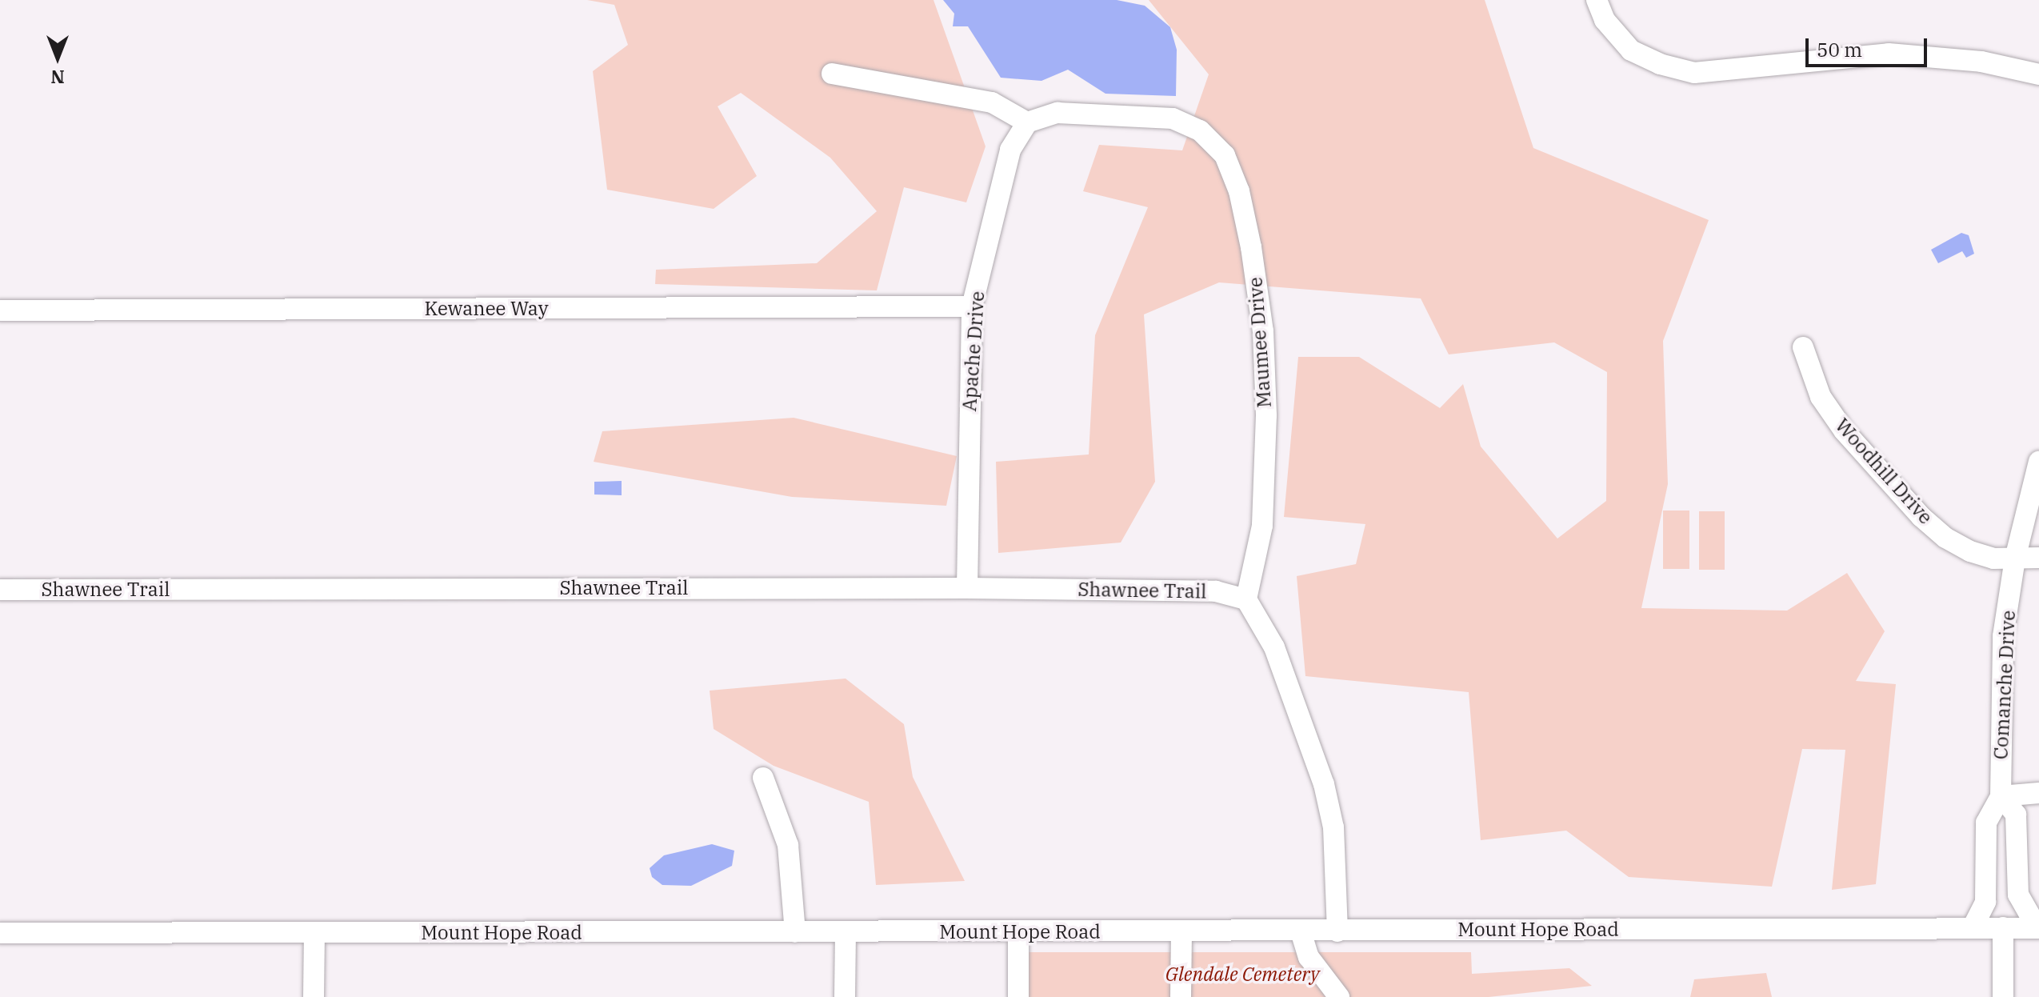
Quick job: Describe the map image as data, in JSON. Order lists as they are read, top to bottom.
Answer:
{
  "streets": {
    "street": [
      "Kewanee Way",
      "Maumee Drive",
      "Apache Drive",
      "Woodhill Drive",
      "Shawnee Trail",
      "Comanche Drive",
      "Mount Hope Road"
    ]
  },
  "crossings": [
    ["Kewanee Way", "Apache Drive"],
    ["Maumee Drive", "Apache Drive"],
    ["Maumee Drive", "Shawnee Trail"],
    ["Apache Drive", "Shawnee Trail"],
    ["Woodhill Drive", "Comanche Drive"],
    ["Comanche Drive", "Mount Hope Road"]
  ],
  "parks": ["Glendale Cemetery"],
  "scale_bar": "50 m",
  "north": "bottom"
}
